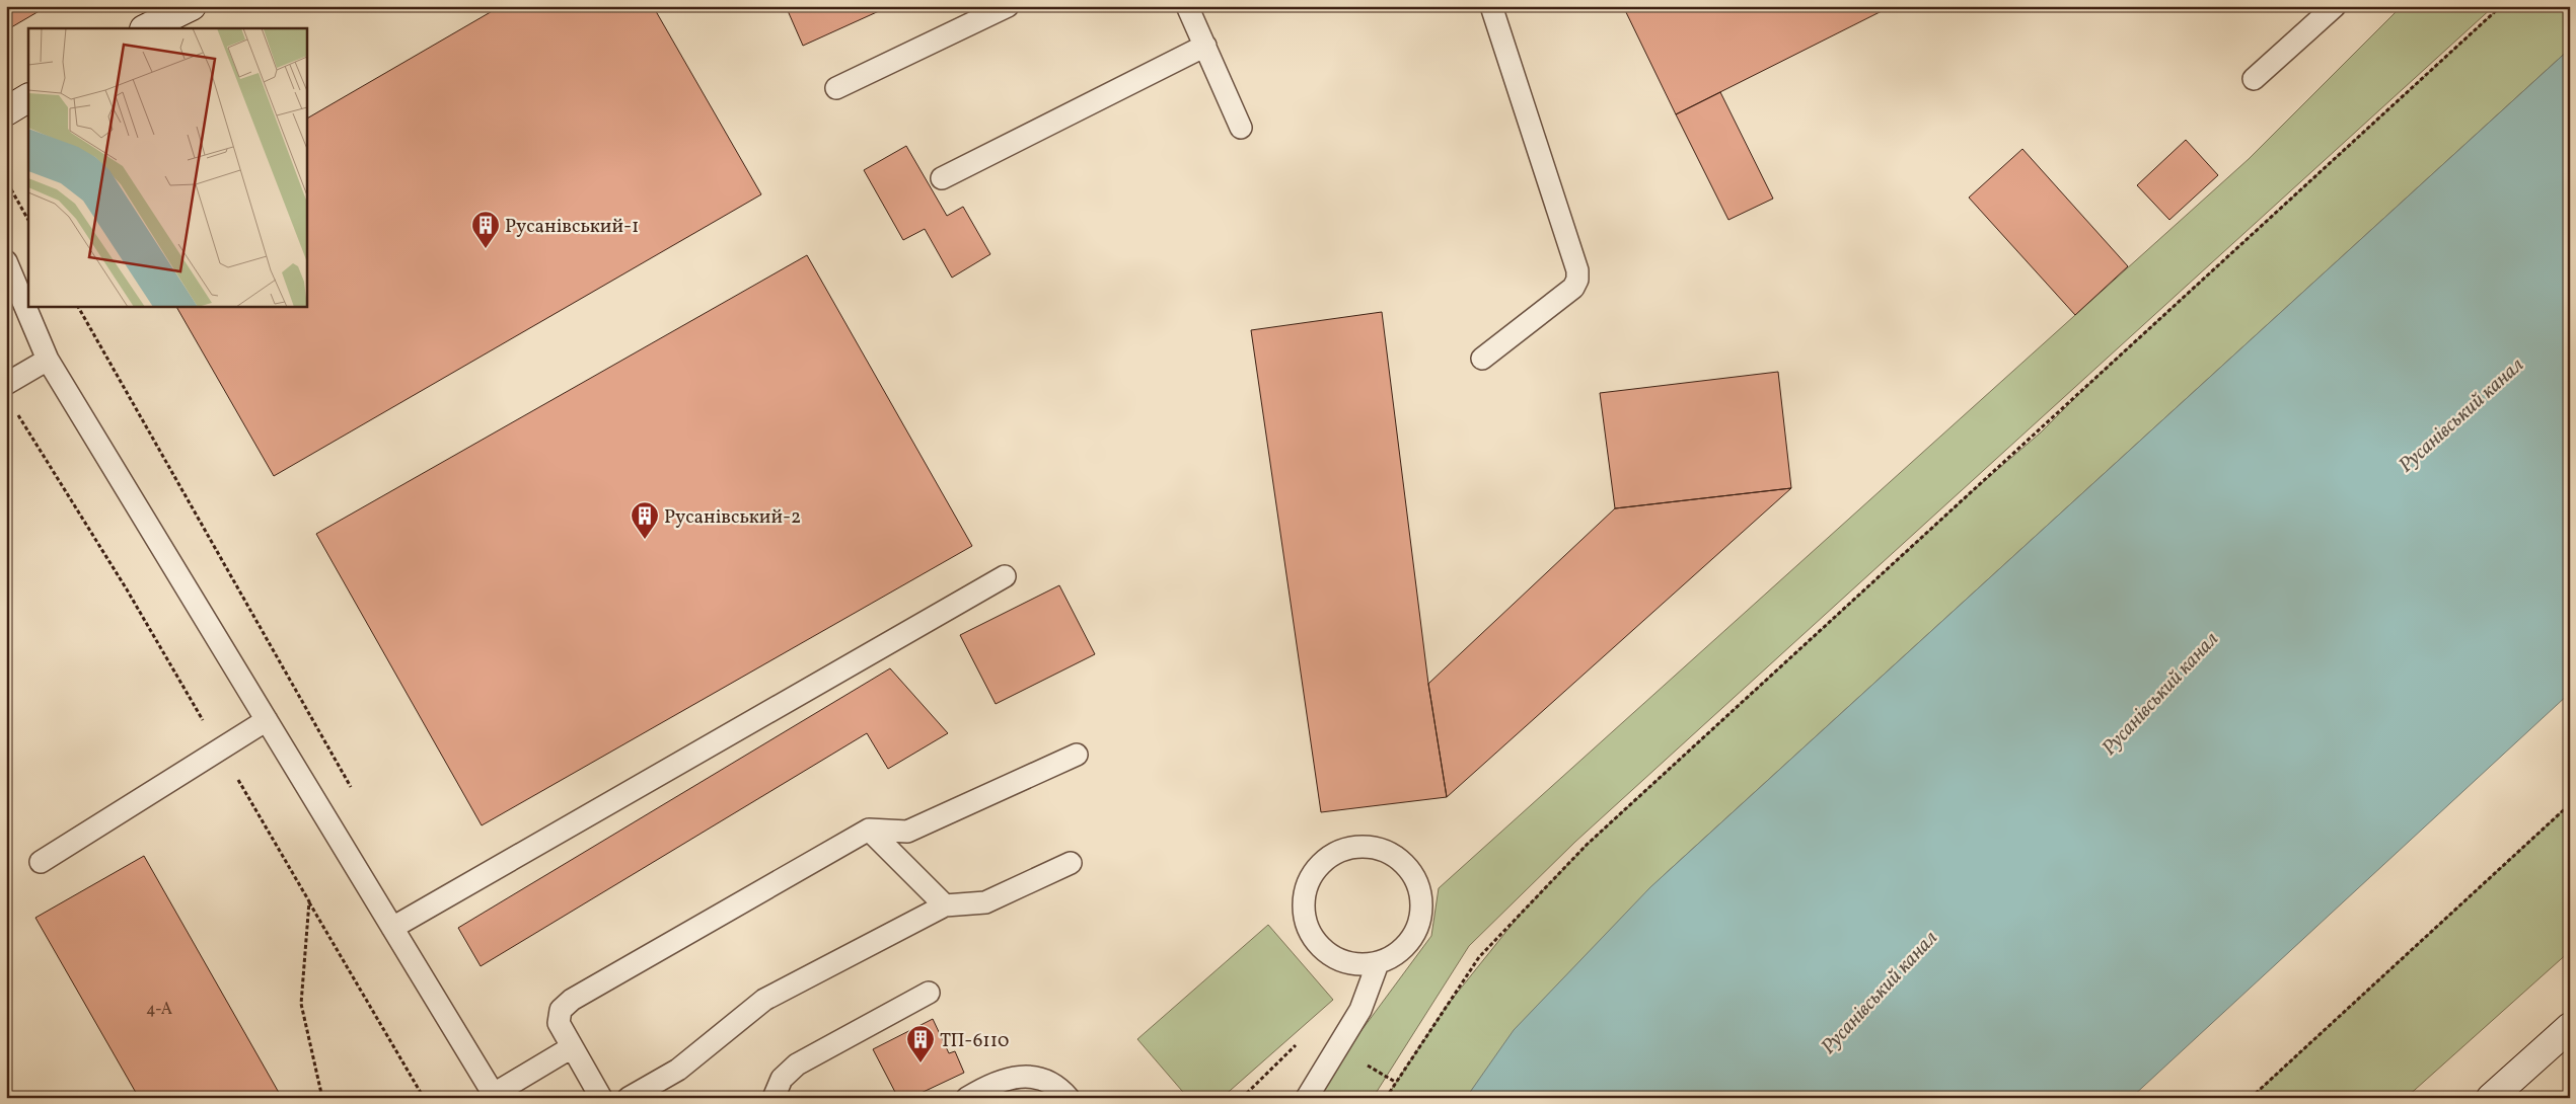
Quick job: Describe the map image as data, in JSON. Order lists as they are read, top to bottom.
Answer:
{
  "water": ["Русанівський канал"],
  "places": {
    "building": ["Русанівський-1", "Русанівський-2", "ТП-6110"]
  },
  "house_numbers": ["4-А"]
}
